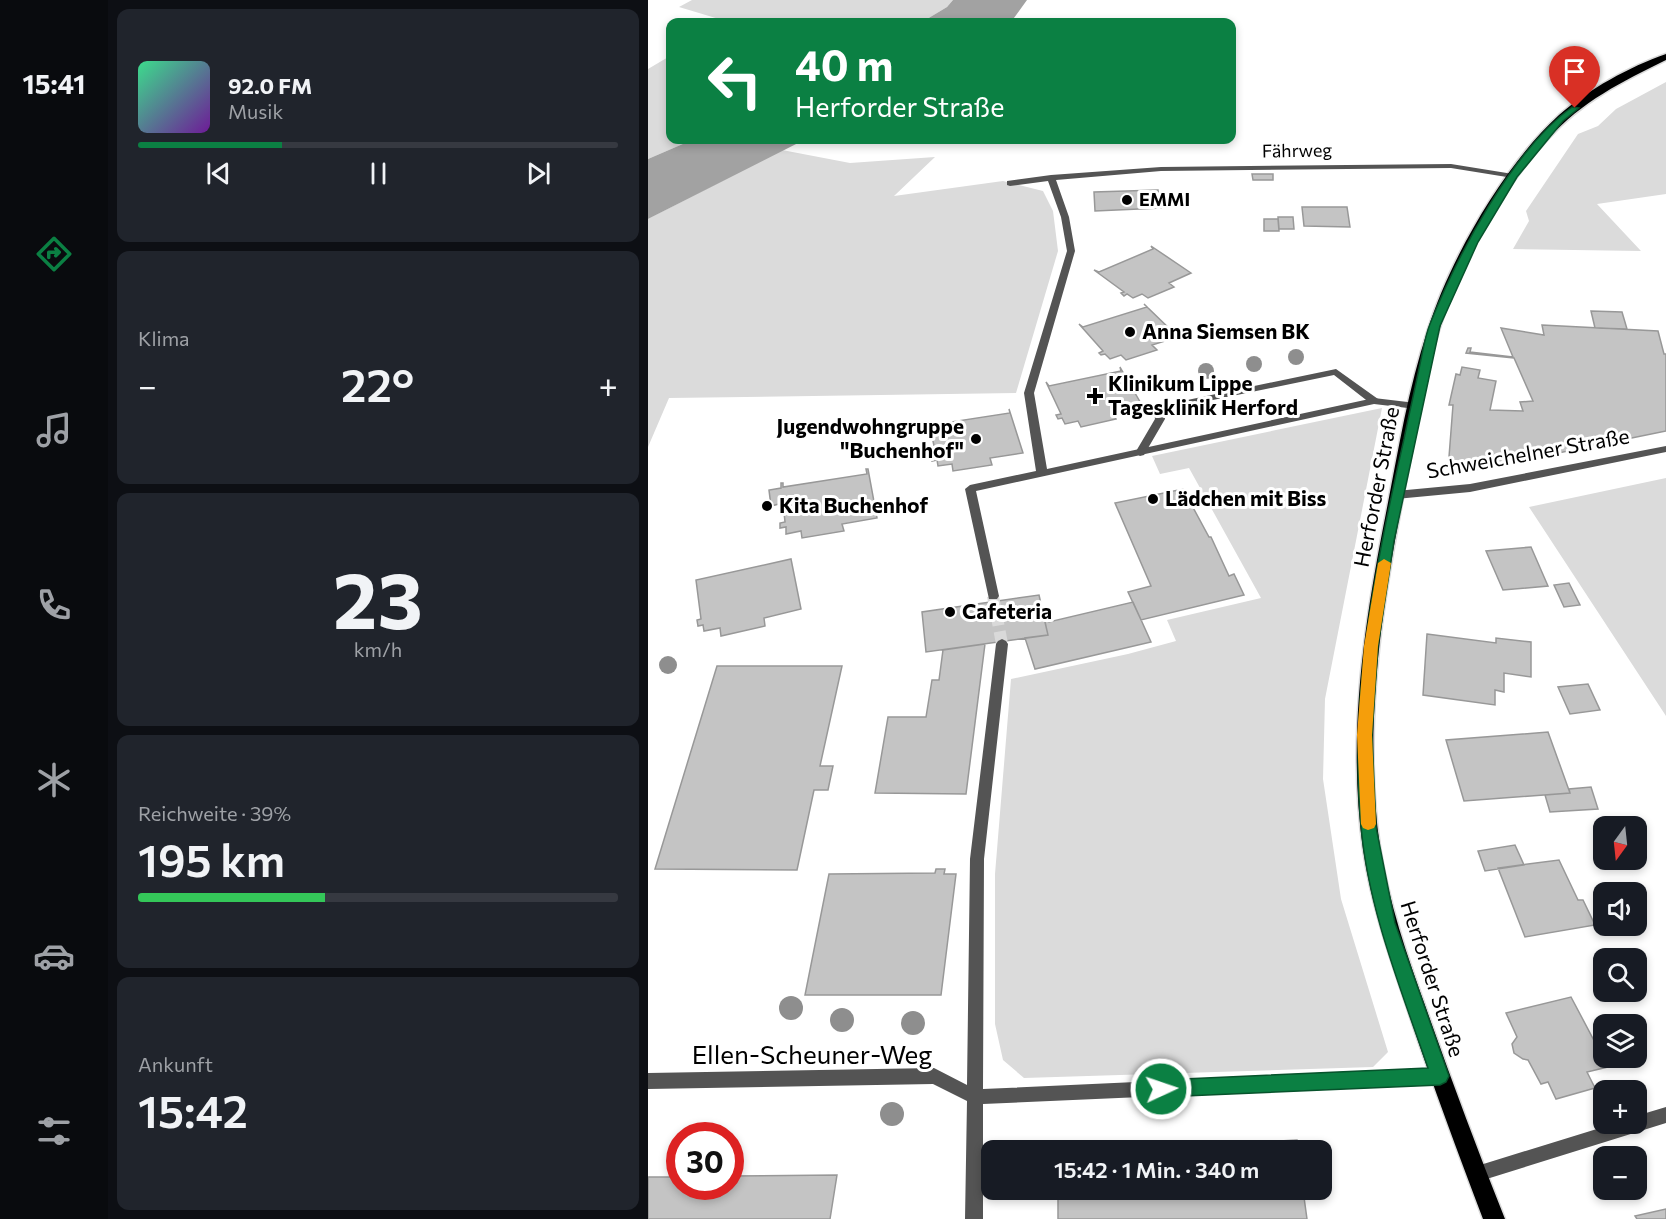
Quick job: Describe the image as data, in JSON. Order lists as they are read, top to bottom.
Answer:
{
  "streets": {
    "main road": ["Herforder Straße"],
    "street": ["Fährweg", "Schweichelner Straße", "Ellen-Scheuner-Weg"]
  },
  "crossings": [
    ["Fährweg", "Herforder Straße"],
    ["Schweichelner Straße", "Herforder Straße"],
    ["Herforder Straße", "Ellen-Scheuner-Weg"]
  ],
  "places": {
    "other": [
      "EMMI",
      "Anna Siemsen BK",
      "Jugendwohngruppe \"Buchenhof\"",
      "Lädchen mit Biss",
      "Kita Buchenhof",
      "Cafeteria"
    ],
    "health": ["Klinikum Lippe Tagesklinik Herford"]
  },
  "north": "bottom",
  "page": {
    "tabs": "15:41",
    "turn": ["40 m", "Herforder Straße"],
    "song": ["92.0 FM", "Musik"],
    "tile": [
      "Klima",
      ["23", "km/h"],
      ["Reichweite · 39%", "195 km"],
      ["Ankunft", "15:42"]
    ],
    "heat": ["−", "22°", "+"],
    "map_buttons": ["+", "−"],
    "limit": "30",
    "trip": "15:42 · 1 Min. · 340 m"
  }
}
